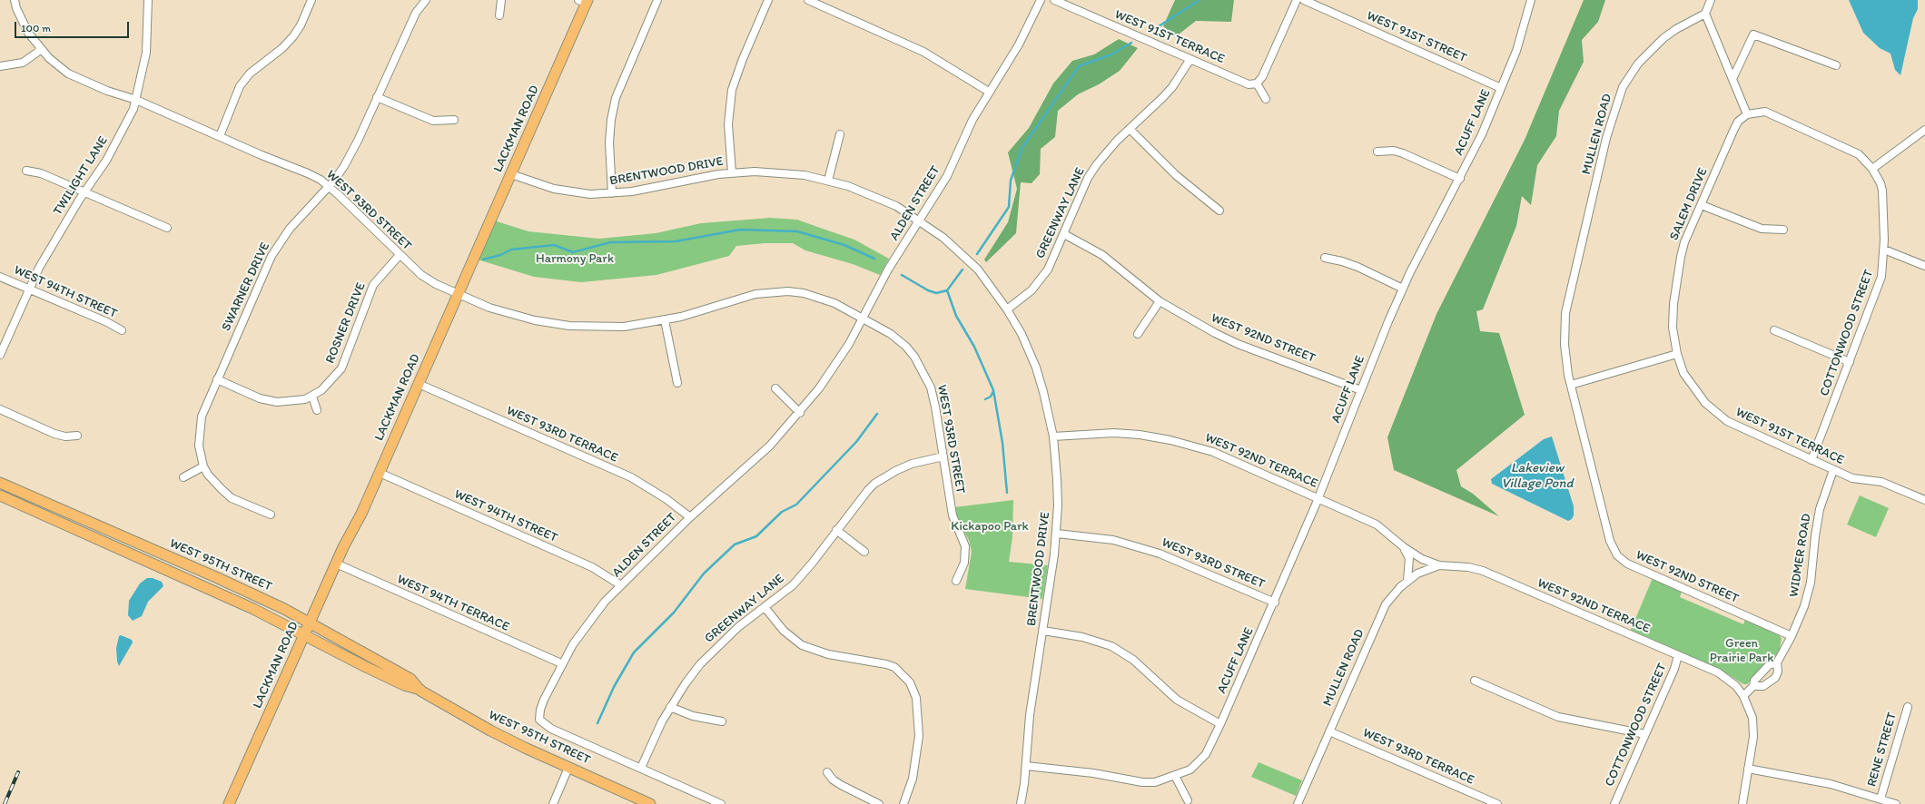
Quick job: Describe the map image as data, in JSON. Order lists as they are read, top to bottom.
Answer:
{
  "streets": {
    "main road": ["LACKMAN ROAD", "WEST 95TH STREET"],
    "street": [
      "WEST 91ST TERRACE",
      "WEST 91ST STREET",
      "ACUFF LANE",
      "MULLEN ROAD",
      "BRENTWOOD DRIVE",
      "TWILIGHT LANE",
      "ALDEN STREET",
      "SALEM DRIVE",
      "WEST 93RD STREET",
      "GREENWAY LANE",
      "SWARNER DRIVE",
      "WEST 94TH STREET",
      "ROSNER DRIVE",
      "COTTONWOOD STREET",
      "WEST 92ND STREET",
      "WEST 93RD TERRACE",
      "WEST 92ND TERRACE",
      "WIDMER ROAD",
      "WEST 94TH TERRACE",
      "RENE STREET"
    ]
  },
  "crossings": [
    ["WEST 91ST TERRACE", "SALEM DRIVE"],
    ["WEST 91ST TERRACE", "GREENWAY LANE"],
    ["WEST 91ST TERRACE", "COTTONWOOD STREET"],
    ["WEST 91ST TERRACE", "WIDMER ROAD"],
    ["WEST 91ST STREET", "ACUFF LANE"],
    ["ACUFF LANE", "BRENTWOOD DRIVE"],
    ["ACUFF LANE", "WEST 93RD STREET"],
    ["ACUFF LANE", "WEST 92ND STREET"],
    ["ACUFF LANE", "WEST 92ND TERRACE"],
    ["LACKMAN ROAD", "BRENTWOOD DRIVE"],
    ["LACKMAN ROAD", "WEST 93RD STREET"],
    ["LACKMAN ROAD", "WEST 94TH STREET"],
    ["LACKMAN ROAD", "WEST 93RD TERRACE"],
    ["LACKMAN ROAD", "WEST 95TH STREET"],
    ["LACKMAN ROAD", "WEST 94TH TERRACE"],
    ["MULLEN ROAD", "WEST 92ND STREET"],
    ["MULLEN ROAD", "WEST 93RD TERRACE"],
    ["MULLEN ROAD", "WEST 92ND TERRACE"],
    ["BRENTWOOD DRIVE", "ALDEN STREET"],
    ["BRENTWOOD DRIVE", "WEST 93RD STREET"],
    ["BRENTWOOD DRIVE", "GREENWAY LANE"],
    ["BRENTWOOD DRIVE", "WEST 92ND TERRACE"],
    ["TWILIGHT LANE", "WEST 93RD STREET"],
    ["TWILIGHT LANE", "WEST 94TH STREET"],
    ["ALDEN STREET", "WEST 93RD STREET"],
    ["ALDEN STREET", "WEST 94TH STREET"],
    ["ALDEN STREET", "WEST 93RD TERRACE"],
    ["ALDEN STREET", "WEST 95TH STREET"],
    ["ALDEN STREET", "WEST 94TH TERRACE"],
    ["SALEM DRIVE", "COTTONWOOD STREET"],
    ["WEST 93RD STREET", "GREENWAY LANE"],
    ["WEST 93RD STREET", "SWARNER DRIVE"],
    ["WEST 93RD STREET", "ROSNER DRIVE"],
    ["GREENWAY LANE", "WEST 92ND STREET"],
    ["GREENWAY LANE", "WEST 95TH STREET"],
    ["SWARNER DRIVE", "ROSNER DRIVE"],
    ["COTTONWOOD STREET", "WEST 92ND TERRACE"],
    ["WEST 92ND STREET", "WIDMER ROAD"],
    ["WEST 92ND TERRACE", "WIDMER ROAD"]
  ],
  "water": ["Lakeview Village Pond"],
  "parks": ["Harmony Park", "Kickapoo Park", "Green Prairie Park"],
  "scale_bar": "100 m"
}
